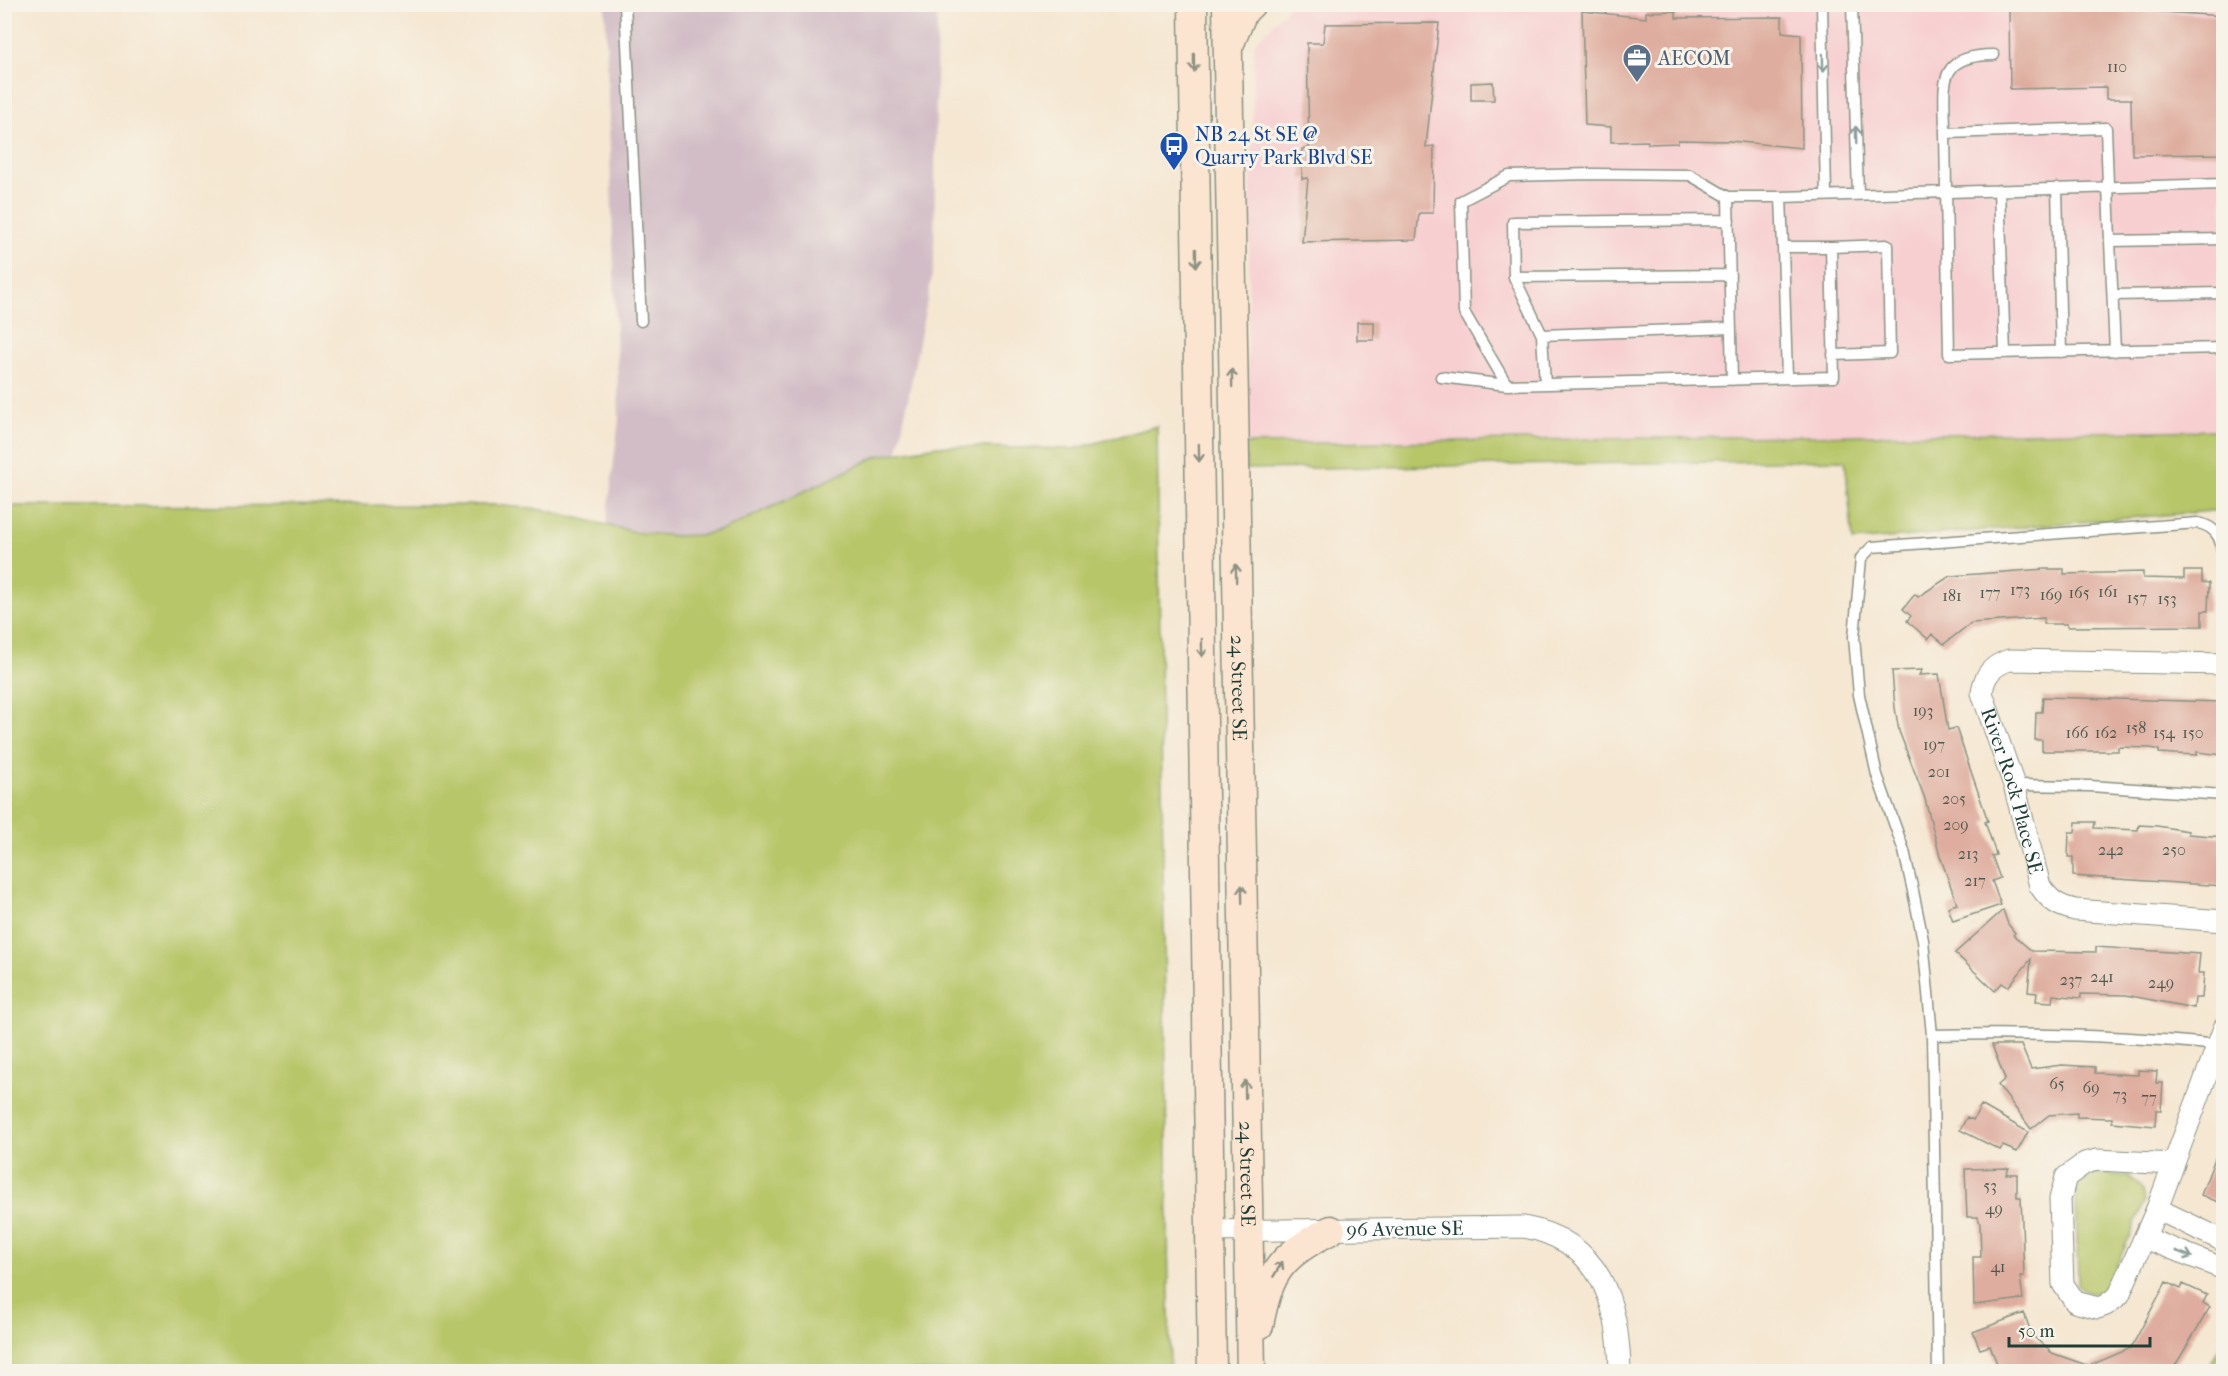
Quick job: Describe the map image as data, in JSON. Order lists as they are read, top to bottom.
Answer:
{
  "streets": {
    "main road": ["24 Street SE"],
    "street": ["River Rock Place SE", "96 Avenue SE"]
  },
  "crossings": [
    ["24 Street SE", "96 Avenue SE"]
  ],
  "places": {
    "office": ["AECOM"],
    "bus stop": ["NB 24 St SE @ Quarry Park Blvd SE"]
  },
  "house_numbers": [
    "110",
    "173",
    "161",
    "177",
    "165",
    "169",
    "181",
    "157",
    "153",
    "193",
    "158",
    "166",
    "162",
    "154",
    "150",
    "197",
    "201",
    "205",
    "209",
    "242",
    "250",
    "213",
    "217",
    "241",
    "237",
    "249",
    "65",
    "69",
    "73",
    "77",
    "53",
    "49",
    "41"
  ],
  "scale_bar": "50 m"
}
